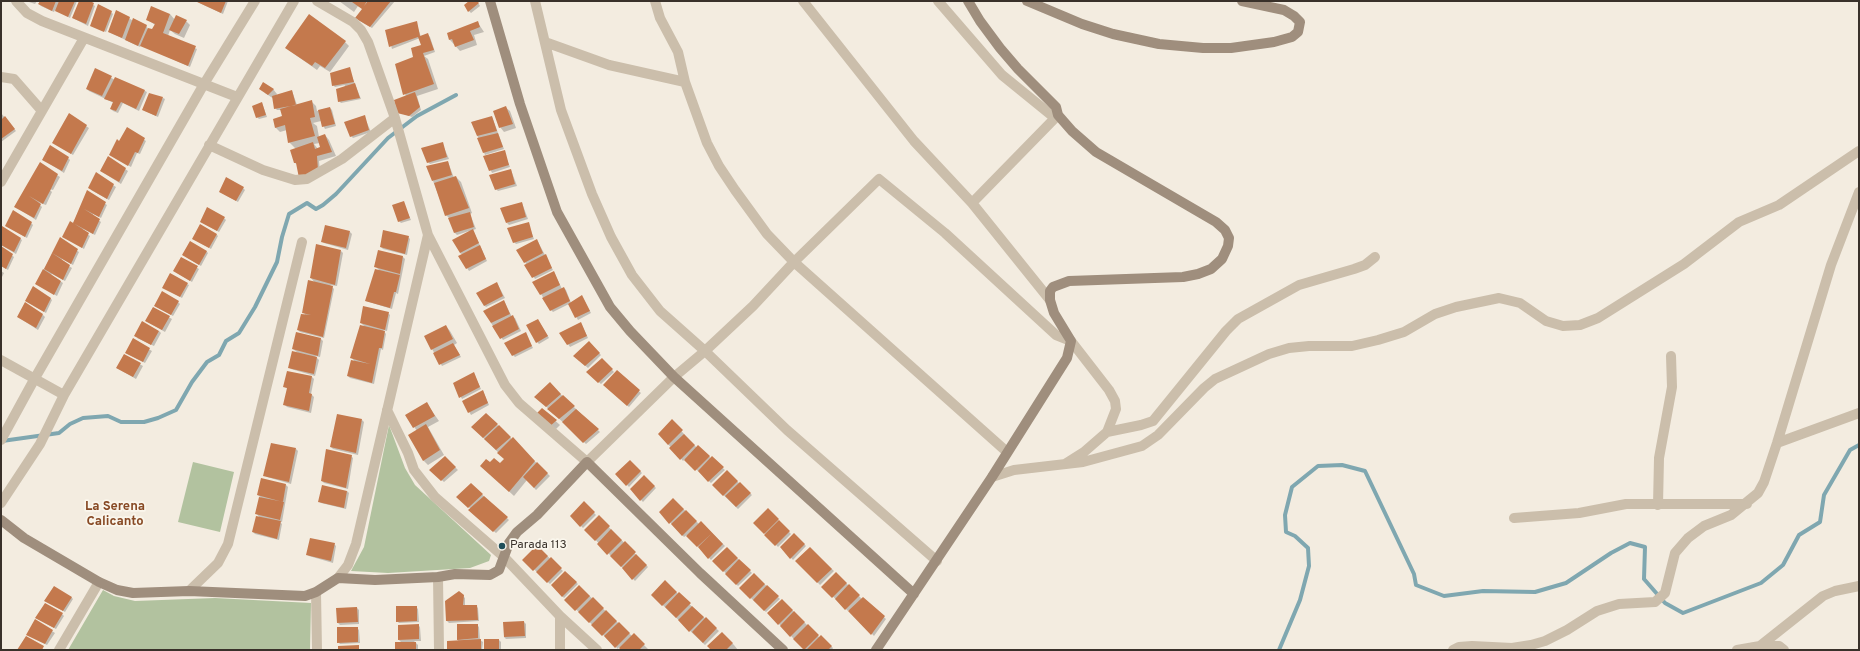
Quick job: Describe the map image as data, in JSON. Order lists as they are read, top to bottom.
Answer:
{
  "districts": ["La Serena Calicanto"],
  "places": ["Parada 113"]
}
